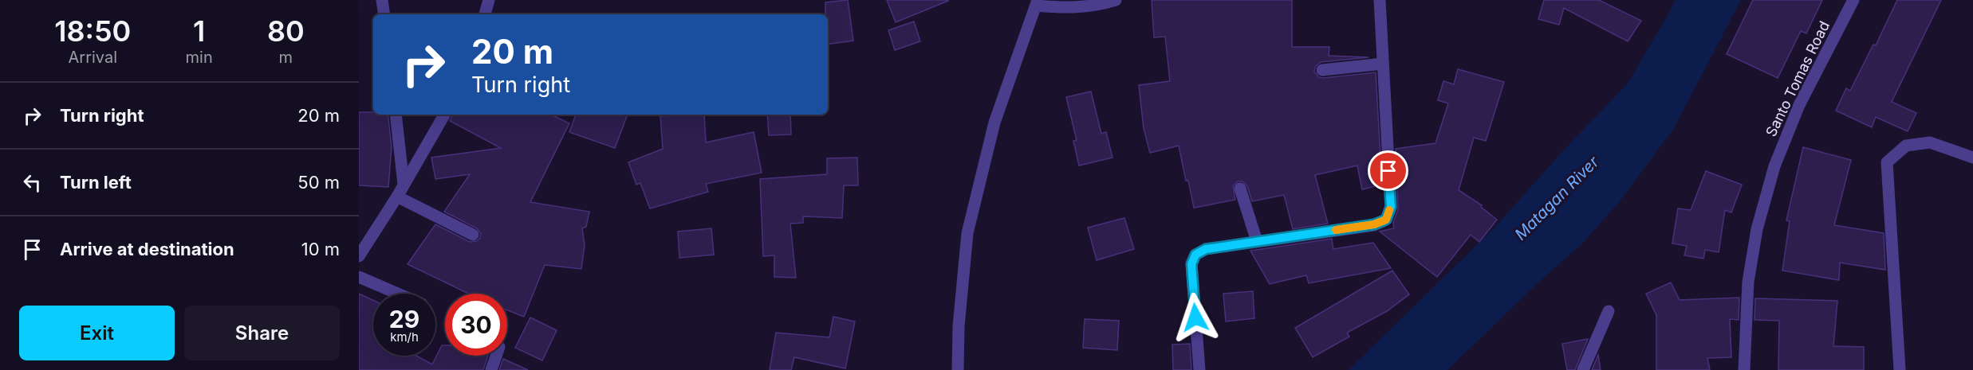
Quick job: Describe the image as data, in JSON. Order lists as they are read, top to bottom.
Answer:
{
  "streets": {
    "street": ["Santo Tomas Road"]
  },
  "water": ["Matagan River"],
  "page": {
    "eta": [
      "18:50",
      "Arrival",
      "1",
      "min",
      "80",
      "m"
    ],
    "turn": ["20 m", "Turn right"],
    "list": [
      {
        "name": "Turn right",
        "value": "20 m"
      },
      {
        "name": "Turn left",
        "value": "50 m"
      },
      {
        "name": "Arrive at destination",
        "value": "10 m"
      }
    ],
    "speed": "29 km/h",
    "limit": "30",
    "buttons": ["Exit", "Share"]
  }
}
